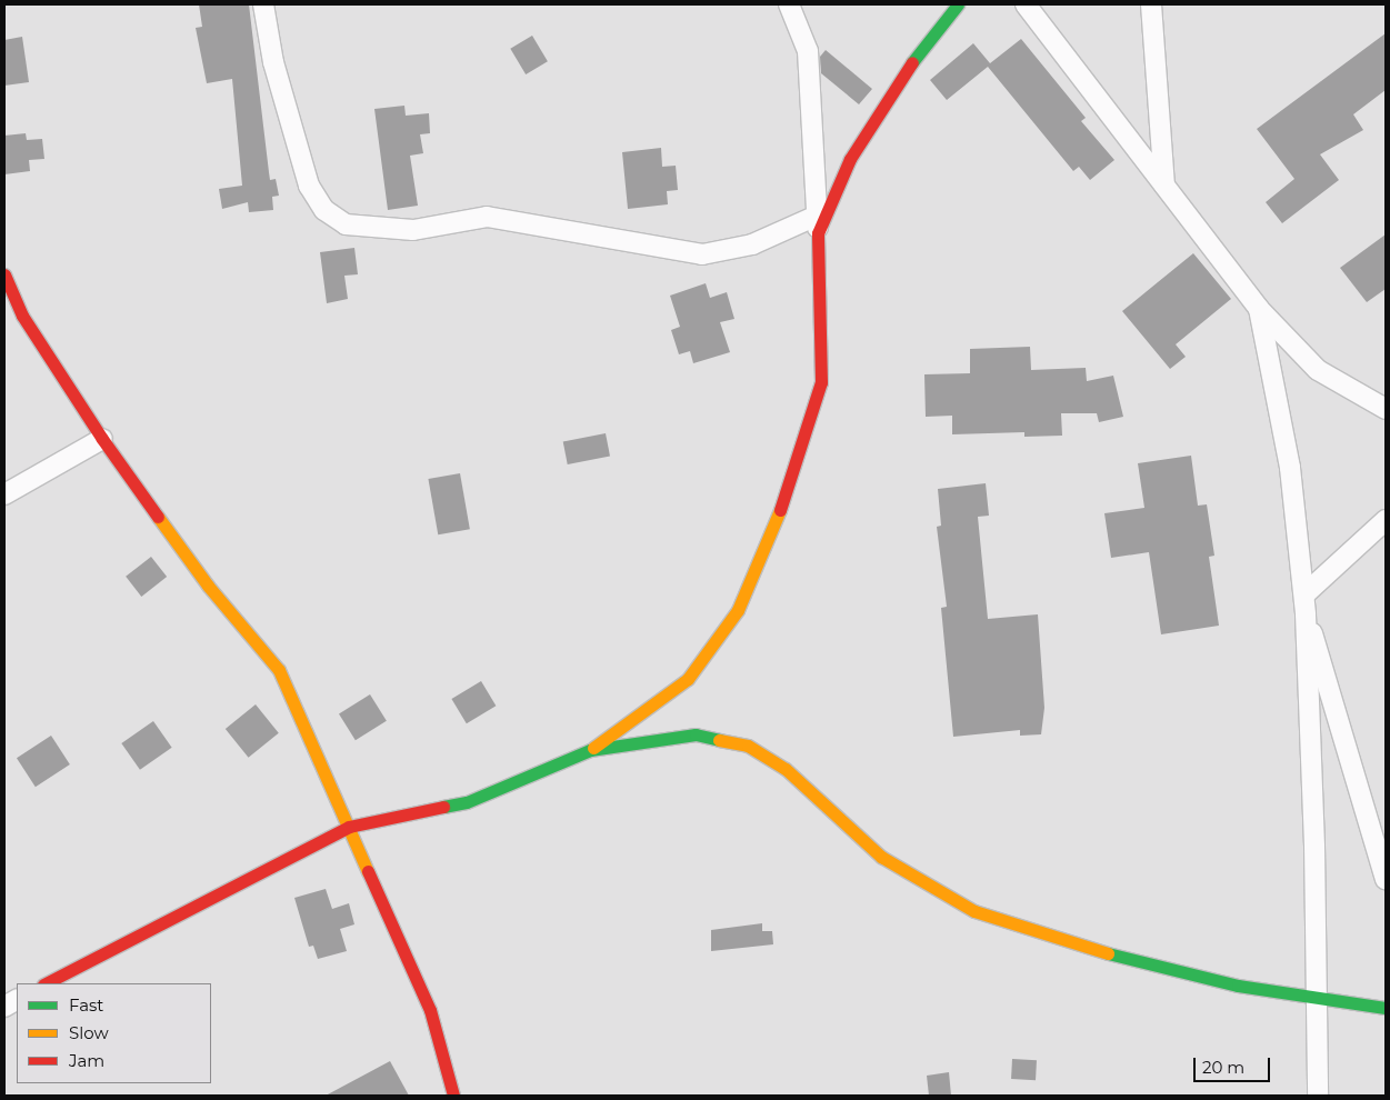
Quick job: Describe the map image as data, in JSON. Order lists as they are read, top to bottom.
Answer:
{
  "legend": ["Fast", "Slow", "Jam"],
  "scale_bar": "20 m"
}
